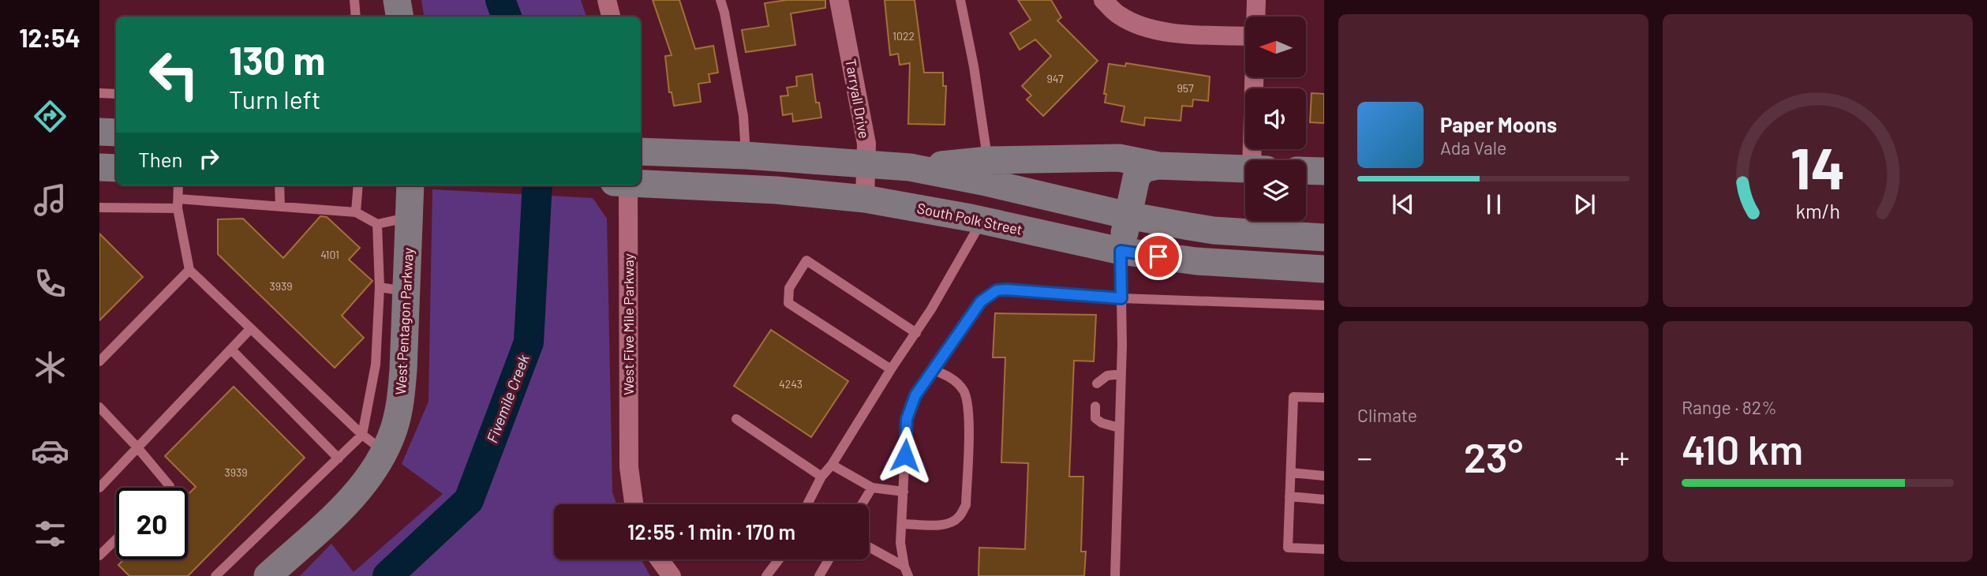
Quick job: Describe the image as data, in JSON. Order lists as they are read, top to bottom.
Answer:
{
  "streets": {
    "main road": ["South Polk Street", "West Pentagon Parkway"],
    "street": ["Tarryall Drive", "West Five Mile Parkway"]
  },
  "crossings": [
    ["Tarryall Drive", "South Polk Street"]
  ],
  "water": ["Fivemile Creek"],
  "house_numbers": [
    "1022",
    "947",
    "957",
    "4101",
    "3939",
    "4243",
    "3939"
  ],
  "north": "left",
  "page": {
    "tabs": "12:54",
    "turn": ["130 m", "Turn left"],
    "song": ["Paper Moons", "Ada Vale"],
    "then": "Then",
    "tile": [
      "Climate",
      ["Range · 82%", "410 km"]
    ],
    "heat": ["−", "23°", "+"],
    "limit": "20",
    "trip": "12:55 · 1 min · 170 m",
    "gauge": ["14", "km/h"]
  }
}
